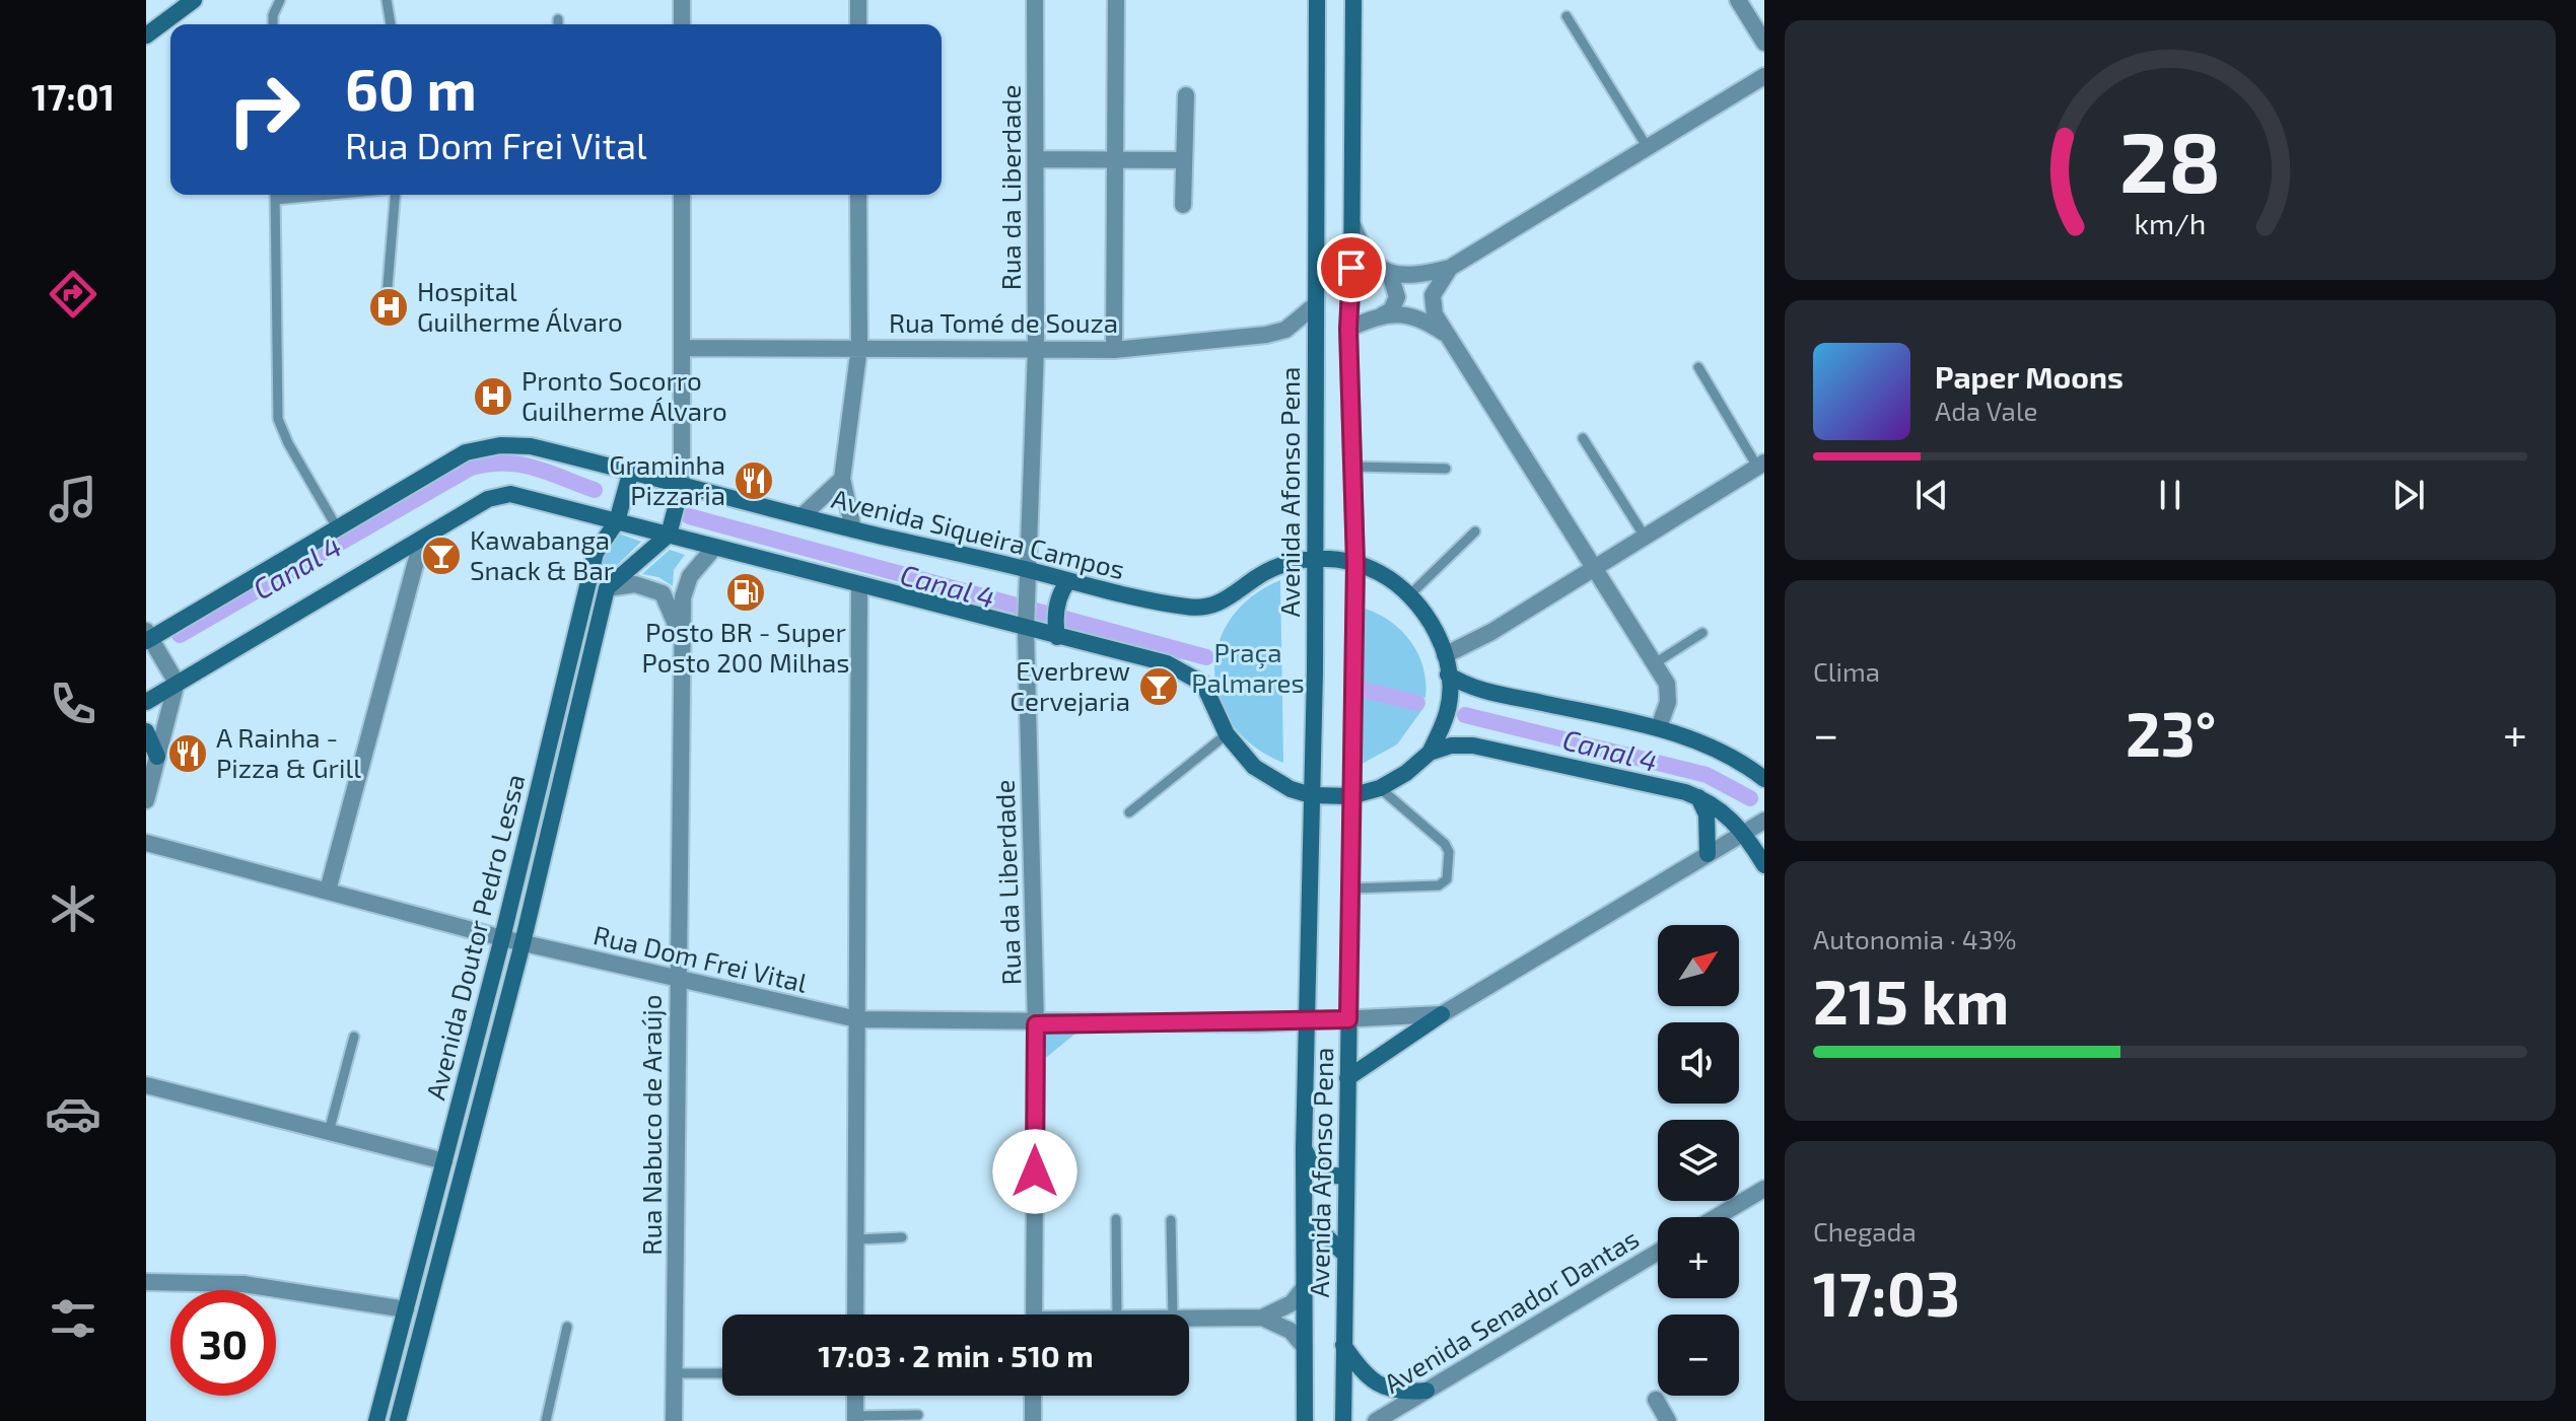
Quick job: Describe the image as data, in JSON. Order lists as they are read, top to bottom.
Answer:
{
  "streets": {
    "main road": ["Avenida Afonso Pena", "Avenida Siqueira Campos", "Avenida Doutor Pedro Lessa"],
    "street": [
      "Rua da Liberdade",
      "Rua Tomé de Souza",
      "Rua Dom Frei Vital",
      "Rua Nabuco de Araújo",
      "Avenida Senador Dantas"
    ]
  },
  "crossings": [
    ["Rua da Liberdade", "Rua Tomé de Souza"],
    ["Rua da Liberdade", "Avenida Siqueira Campos"],
    ["Rua da Liberdade", "Rua Dom Frei Vital"],
    ["Rua Tomé de Souza", "Avenida Afonso Pena"],
    ["Avenida Afonso Pena", "Avenida Siqueira Campos"],
    ["Avenida Afonso Pena", "Rua Dom Frei Vital"],
    ["Avenida Siqueira Campos", "Avenida Doutor Pedro Lessa"],
    ["Avenida Doutor Pedro Lessa", "Rua Dom Frei Vital"],
    ["Rua Dom Frei Vital", "Rua Nabuco de Araújo"]
  ],
  "water": ["Canal 4"],
  "parks": ["Praça Palmares"],
  "places": {
    "hospital": ["Hospital Guilherme Álvaro", "Pronto Socorro Guilherme Álvaro"],
    "restaurant": ["Graminha Pizzaria", "A Rainha - Pizza & Grill"],
    "bar": ["Kawabanga Snack & Bar", "Everbrew Cervejaria"],
    "fuel station": ["Posto BR - Super Posto 200 Milhas"]
  },
  "north": "top right",
  "page": {
    "tabs": "17:01",
    "turn": ["60 m", "Rua Dom Frei Vital"],
    "song": ["Paper Moons", "Ada Vale"],
    "tile": [
      "Clima",
      ["Autonomia · 43%", "215 km"],
      ["Chegada", "17:03"]
    ],
    "heat": ["−", "23°", "+"],
    "map_buttons": ["+", "−"],
    "limit": "30",
    "trip": "17:03 · 2 min · 510 m",
    "gauge": ["28", "km/h"]
  }
}
